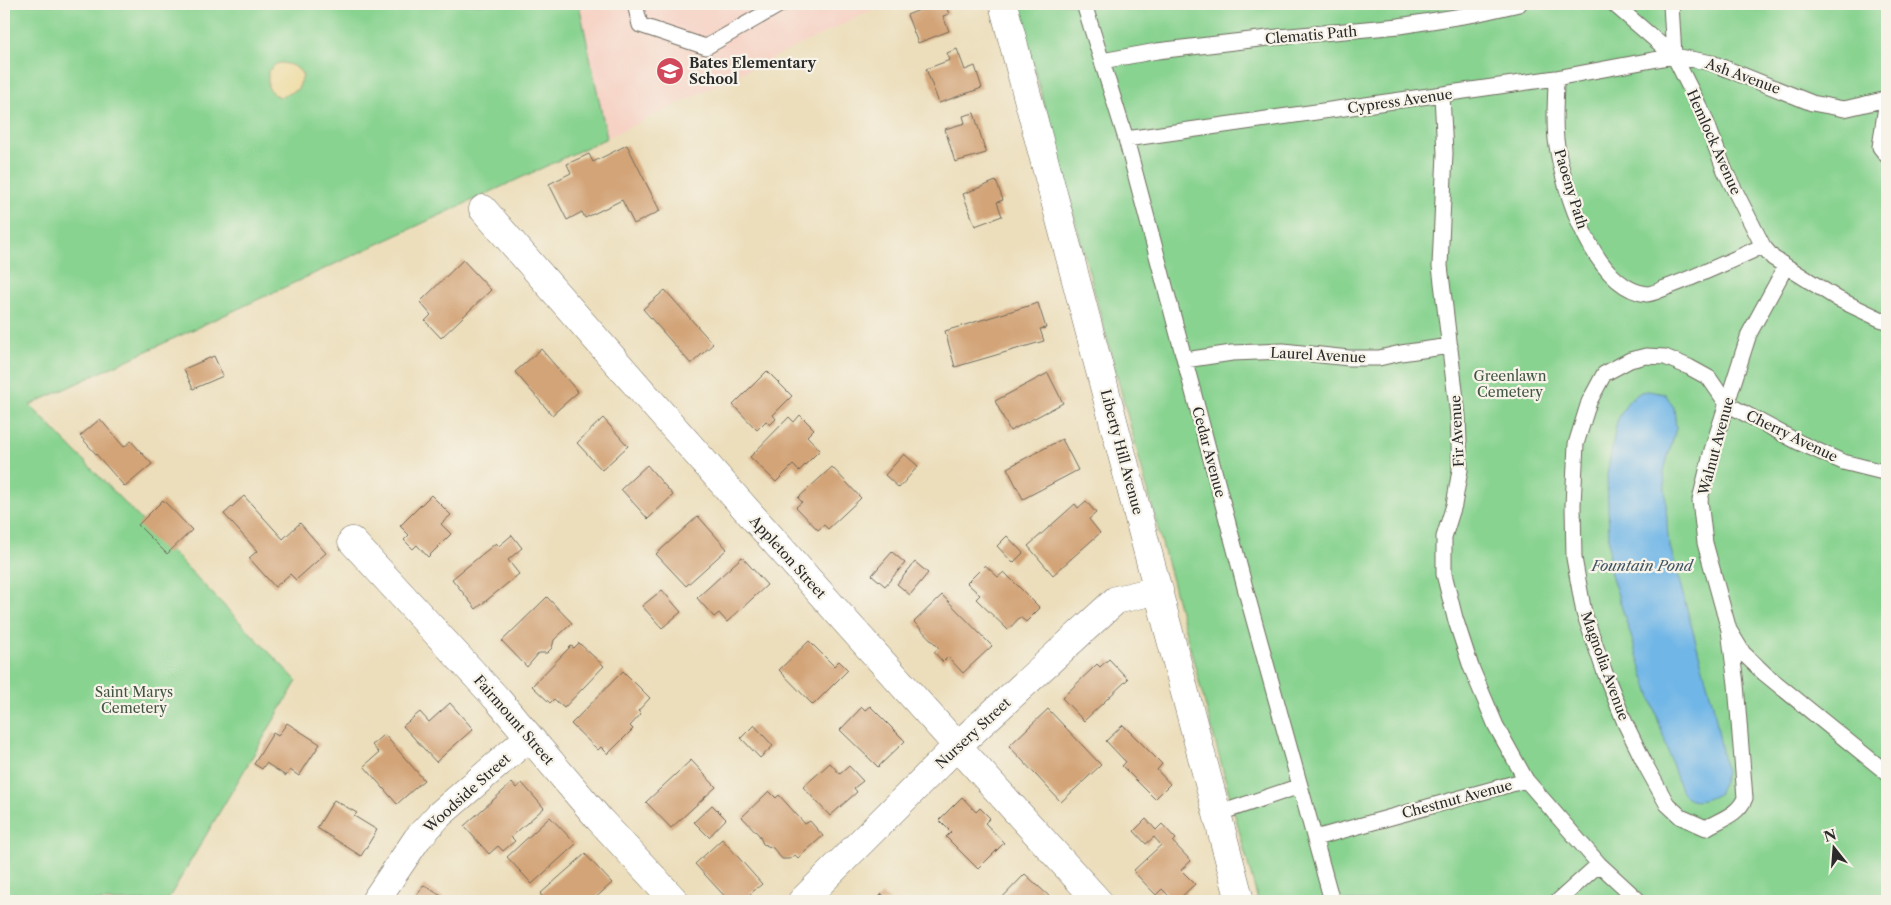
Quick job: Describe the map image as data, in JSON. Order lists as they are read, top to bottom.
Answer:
{
  "streets": {
    "street": [
      "Liberty Hill Avenue",
      "Appleton Street",
      "Fairmount Street",
      "Nursery Street",
      "Woodside Street"
    ],
    "lane": [
      "Clematis Path",
      "Ash Avenue",
      "Cypress Avenue",
      "Hemlock Avenue",
      "Paoeny Path",
      "Laurel Avenue",
      "Fir Avenue",
      "Cherry Avenue",
      "Walnut Avenue",
      "Cedar Avenue",
      "Magnolia Avenue",
      "Chestnut Avenue"
    ]
  },
  "crossings": [
    ["Clematis Path", "Cedar Avenue"],
    ["Ash Avenue", "Cypress Avenue"],
    ["Ash Avenue", "Hemlock Avenue"],
    ["Cypress Avenue", "Hemlock Avenue"],
    ["Cypress Avenue", "Paoeny Path"],
    ["Cypress Avenue", "Fir Avenue"],
    ["Cypress Avenue", "Cedar Avenue"],
    ["Hemlock Avenue", "Paoeny Path"],
    ["Hemlock Avenue", "Walnut Avenue"],
    ["Laurel Avenue", "Fir Avenue"],
    ["Laurel Avenue", "Cedar Avenue"],
    ["Fir Avenue", "Chestnut Avenue"],
    ["Cherry Avenue", "Walnut Avenue"],
    ["Cherry Avenue", "Magnolia Avenue"],
    ["Walnut Avenue", "Magnolia Avenue"],
    ["Liberty Hill Avenue", "Nursery Street"],
    ["Cedar Avenue", "Chestnut Avenue"],
    ["Appleton Street", "Nursery Street"],
    ["Fairmount Street", "Woodside Street"]
  ],
  "water": ["Fountain Pond"],
  "parks": ["Greenlawn Cemetery", "Saint Marys Cemetery"],
  "places": {
    "school or university": ["Bates Elementary School"]
  },
  "north": "top"
}
